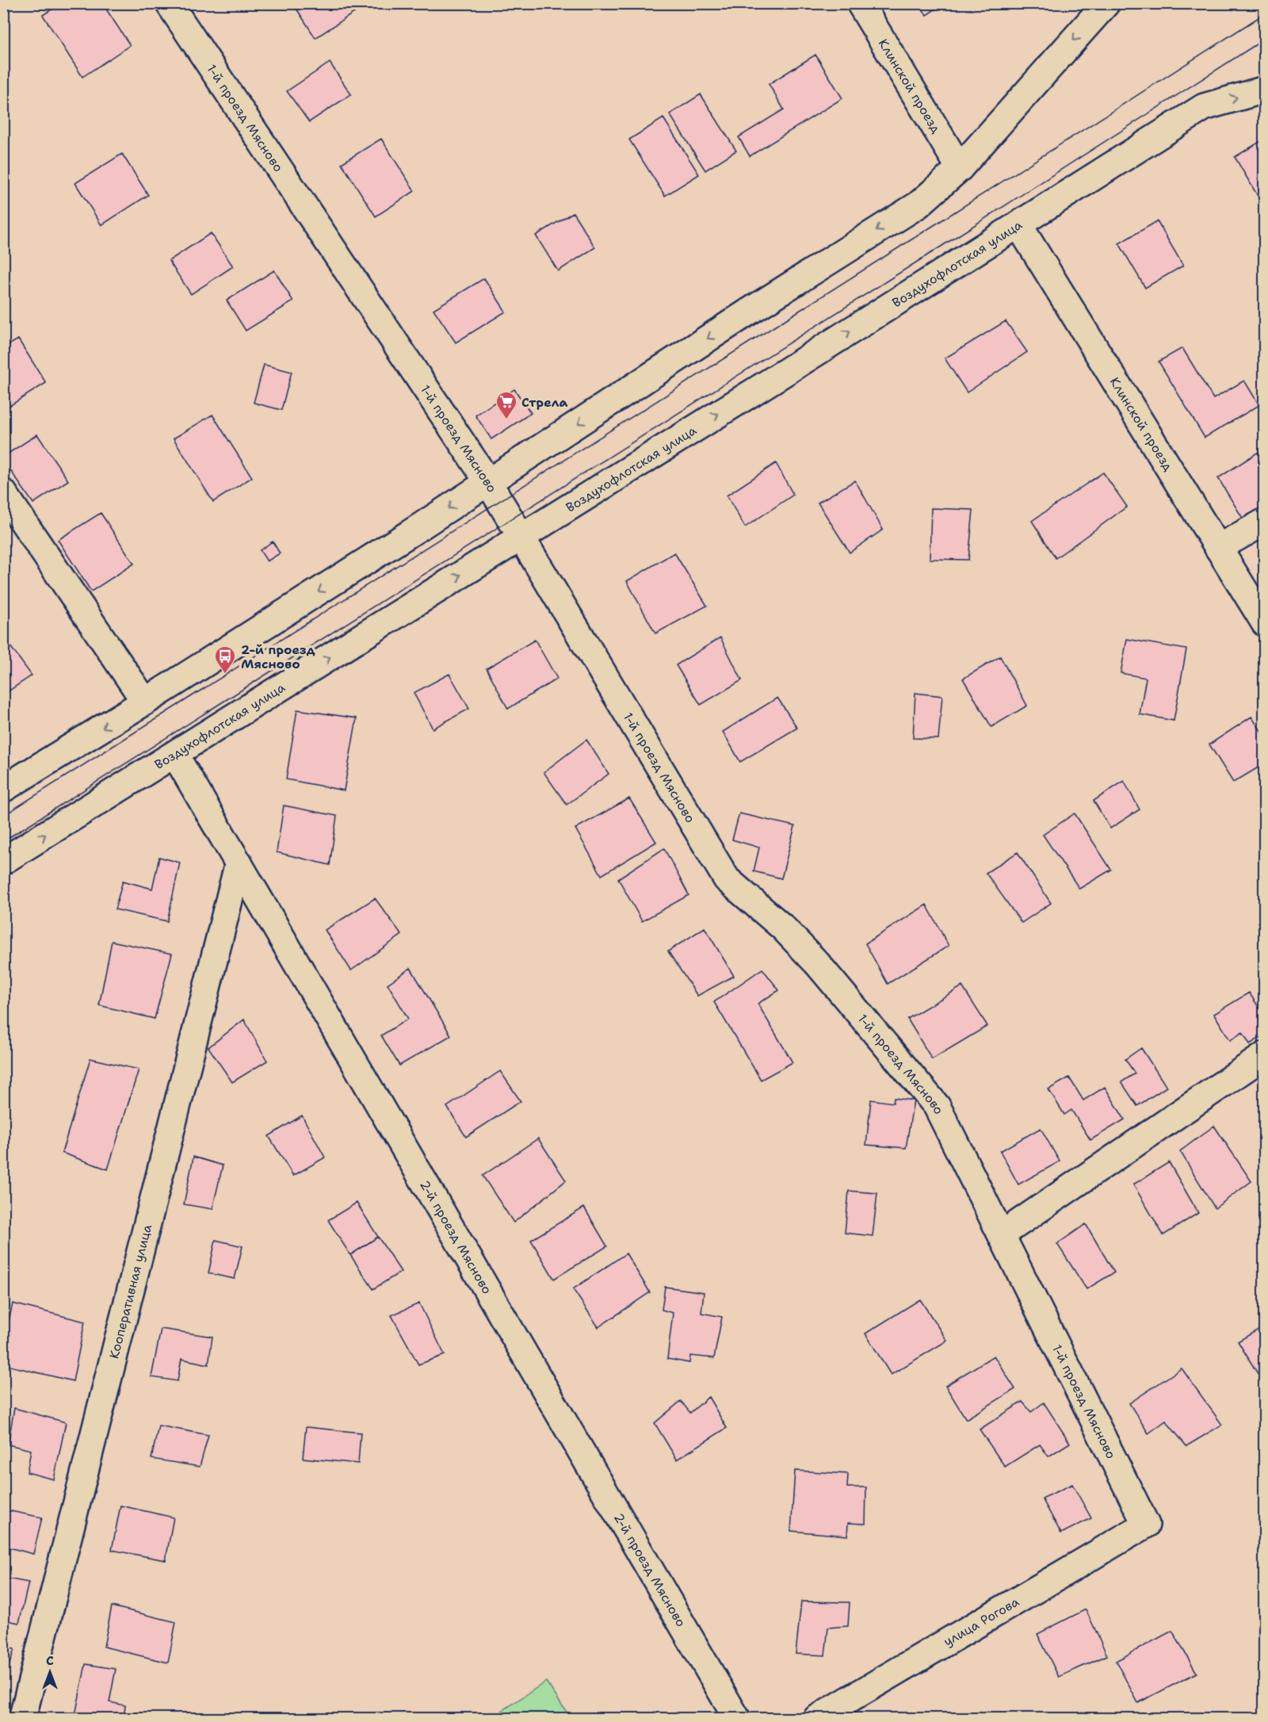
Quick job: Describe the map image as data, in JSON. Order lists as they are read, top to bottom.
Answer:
{
  "streets": {
    "street": [
      "Клинской проезд",
      "1-й проезд Мясново",
      "Воздухофлотская улица",
      "2-й проезд Мясново",
      "Кооперативная улица",
      "улица Рогова"
    ]
  },
  "crossings": [
    ["Клинской проезд", "Воздухофлотская улица"],
    ["1-й проезд Мясново", "Воздухофлотская улица"],
    ["1-й проезд Мясново", "улица Рогова"],
    ["Воздухофлотская улица", "2-й проезд Мясново"],
    ["2-й проезд Мясново", "Кооперативная улица"]
  ],
  "places": {
    "supermarket": ["Стрела"],
    "bus stop": ["2-й проезд Мясново"]
  },
  "north": "top"
}
